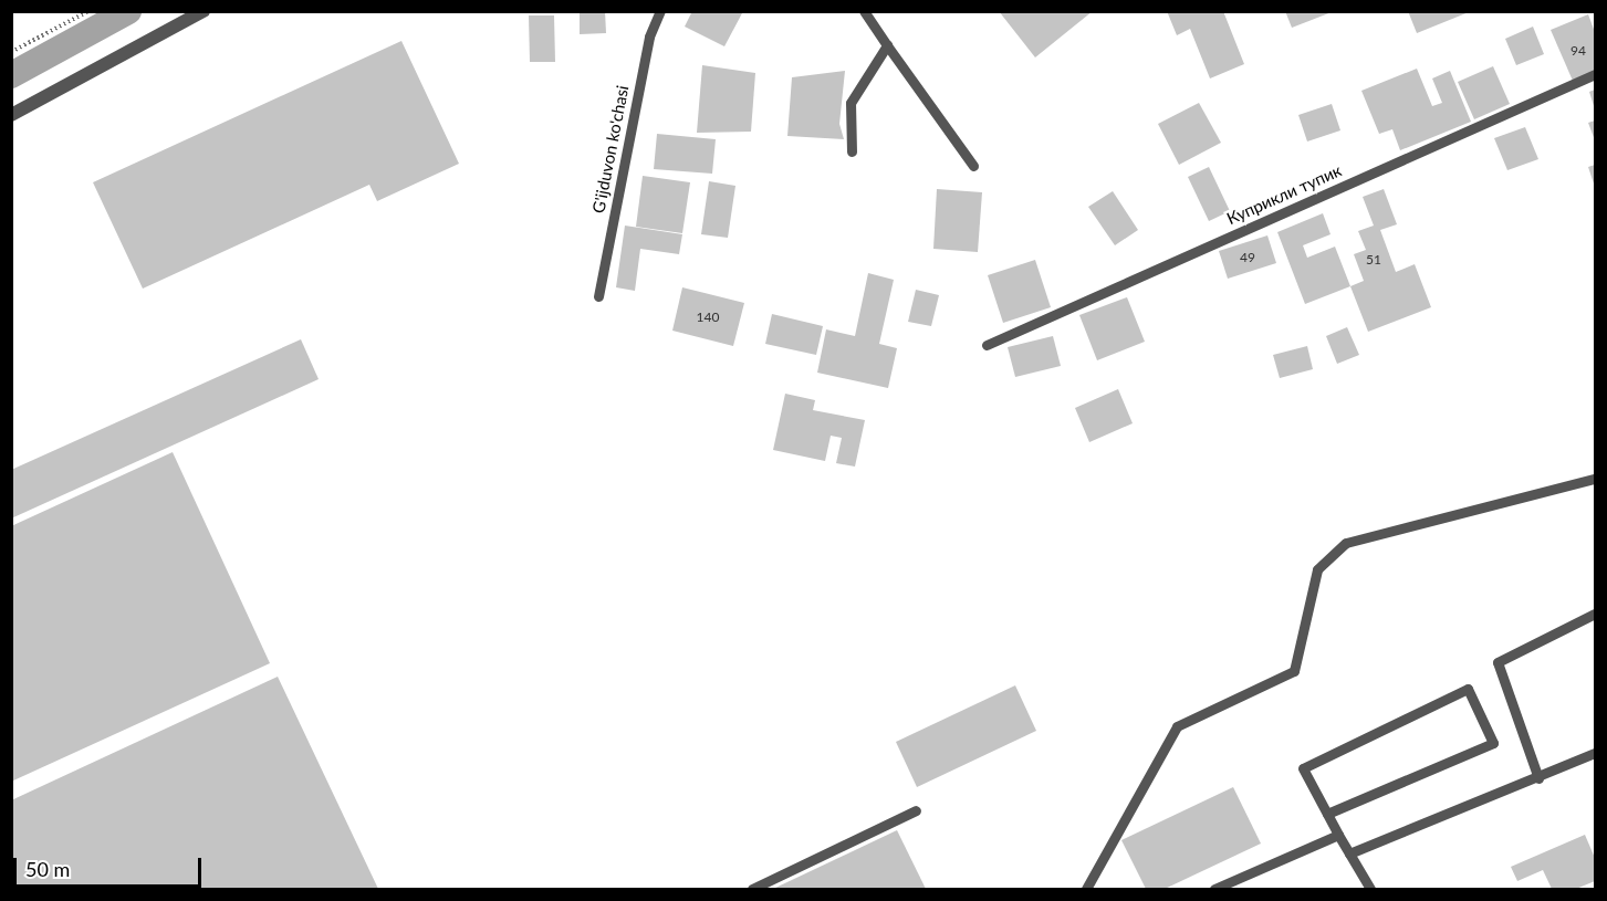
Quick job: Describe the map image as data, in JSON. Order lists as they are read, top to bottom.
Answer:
{
  "streets": {
    "lane": ["G'ijduvon ko'chasi", "Куприкли тупик"]
  },
  "house_numbers": [
    "94",
    "49",
    "51",
    "140"
  ],
  "scale_bar": "50 m"
}
